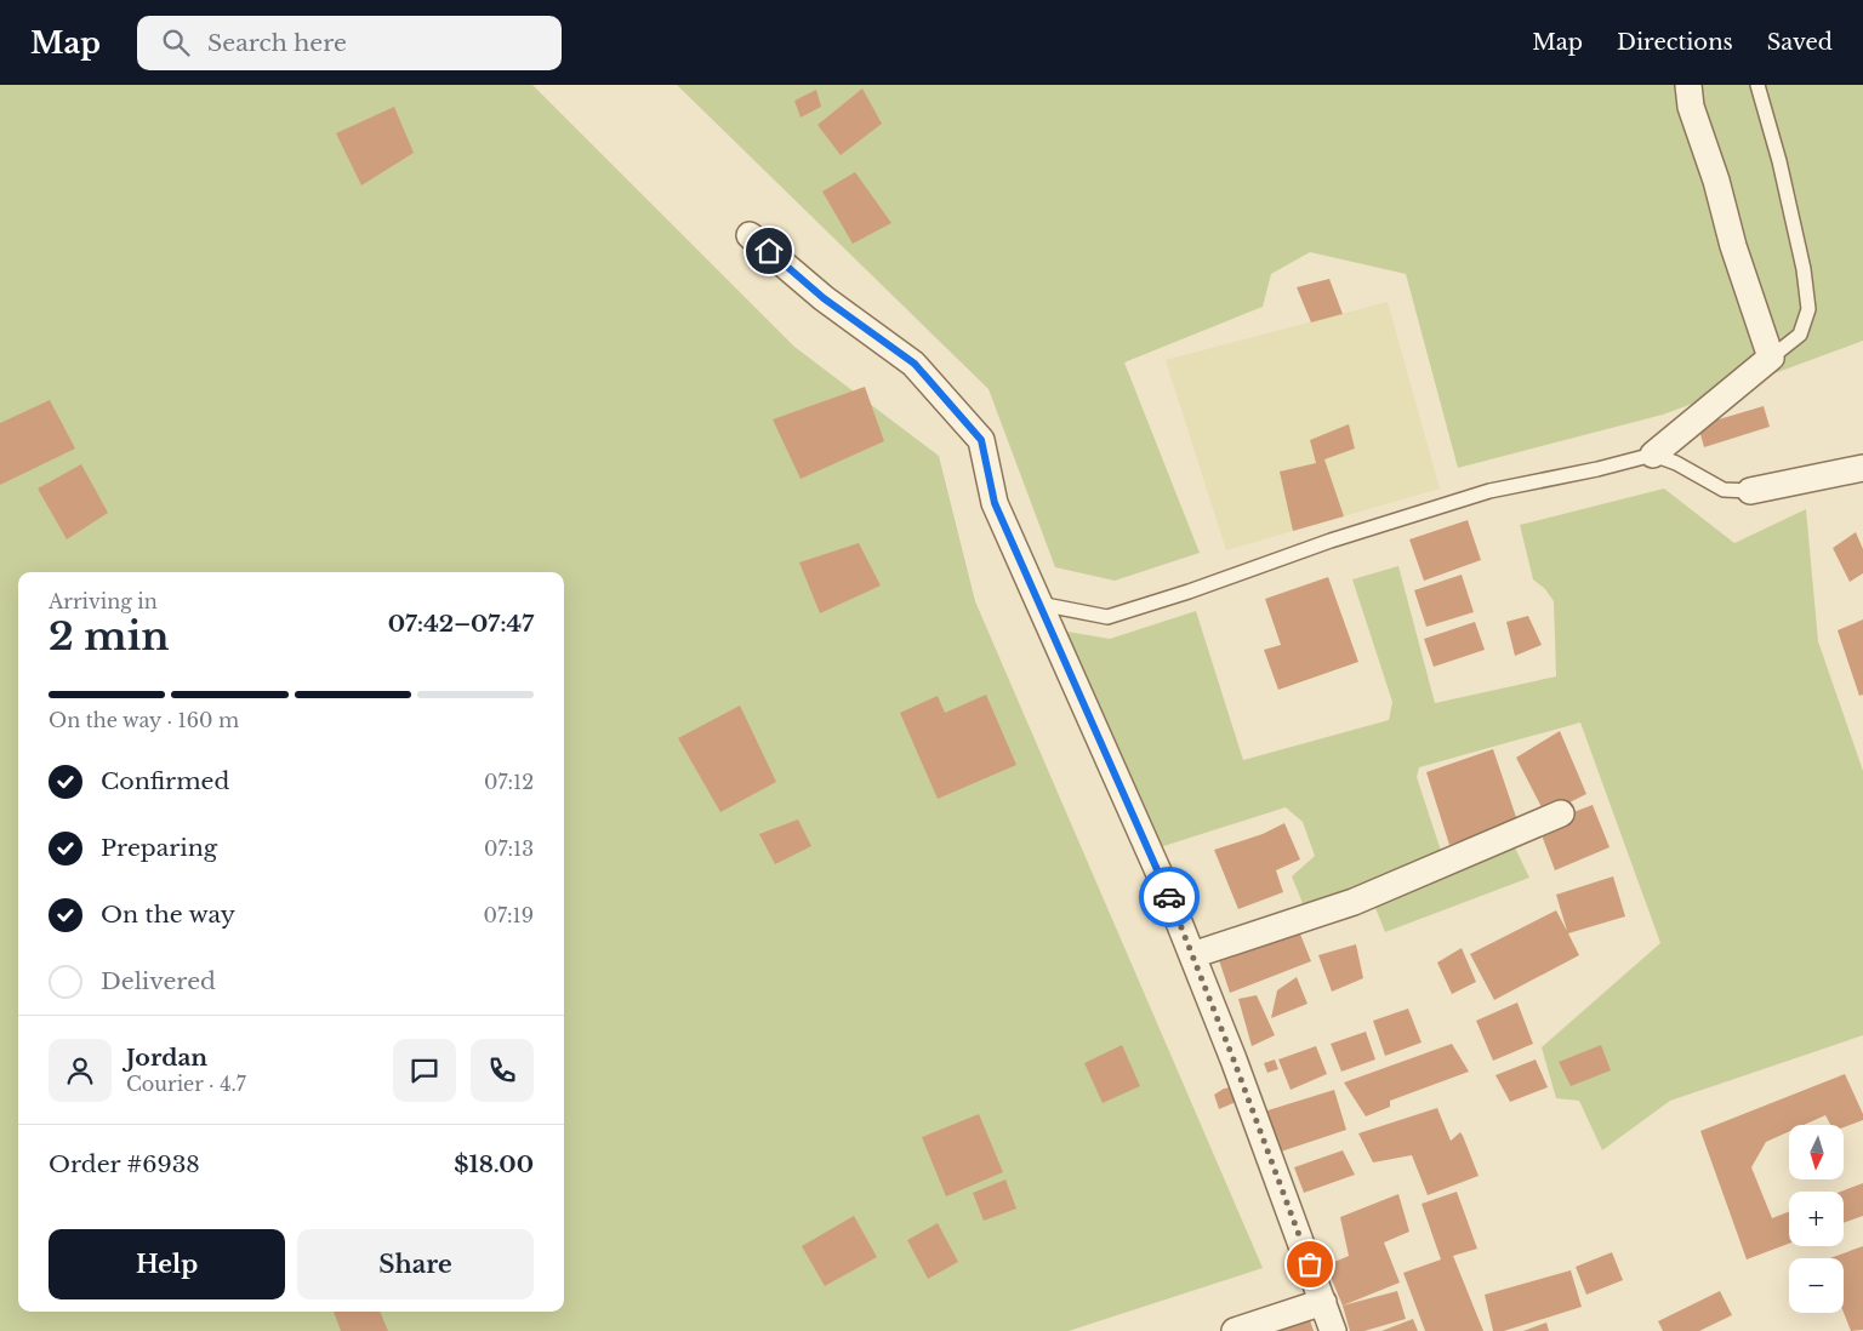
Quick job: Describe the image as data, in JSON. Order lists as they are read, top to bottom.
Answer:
{
  "north": "bottom",
  "page": {
    "header": "Map",
    "search": "Search here",
    "nav": ["Map", "Directions", "Saved"],
    "heading": ["2 min", "Arriving in", "07:42–07:47"],
    "panel": [
      "Jordan",
      "Courier · 4.7",
      "Order #6938",
      "$18.00"
    ],
    "bar": "On the way · 160 m",
    "list": [
      ["Confirmed", "07:12"],
      ["Preparing", "07:13"],
      ["On the way", "07:19"],
      "Delivered"
    ],
    "map_buttons": ["+", "−"],
    "buttons": ["Help", "Share"]
  }
}
